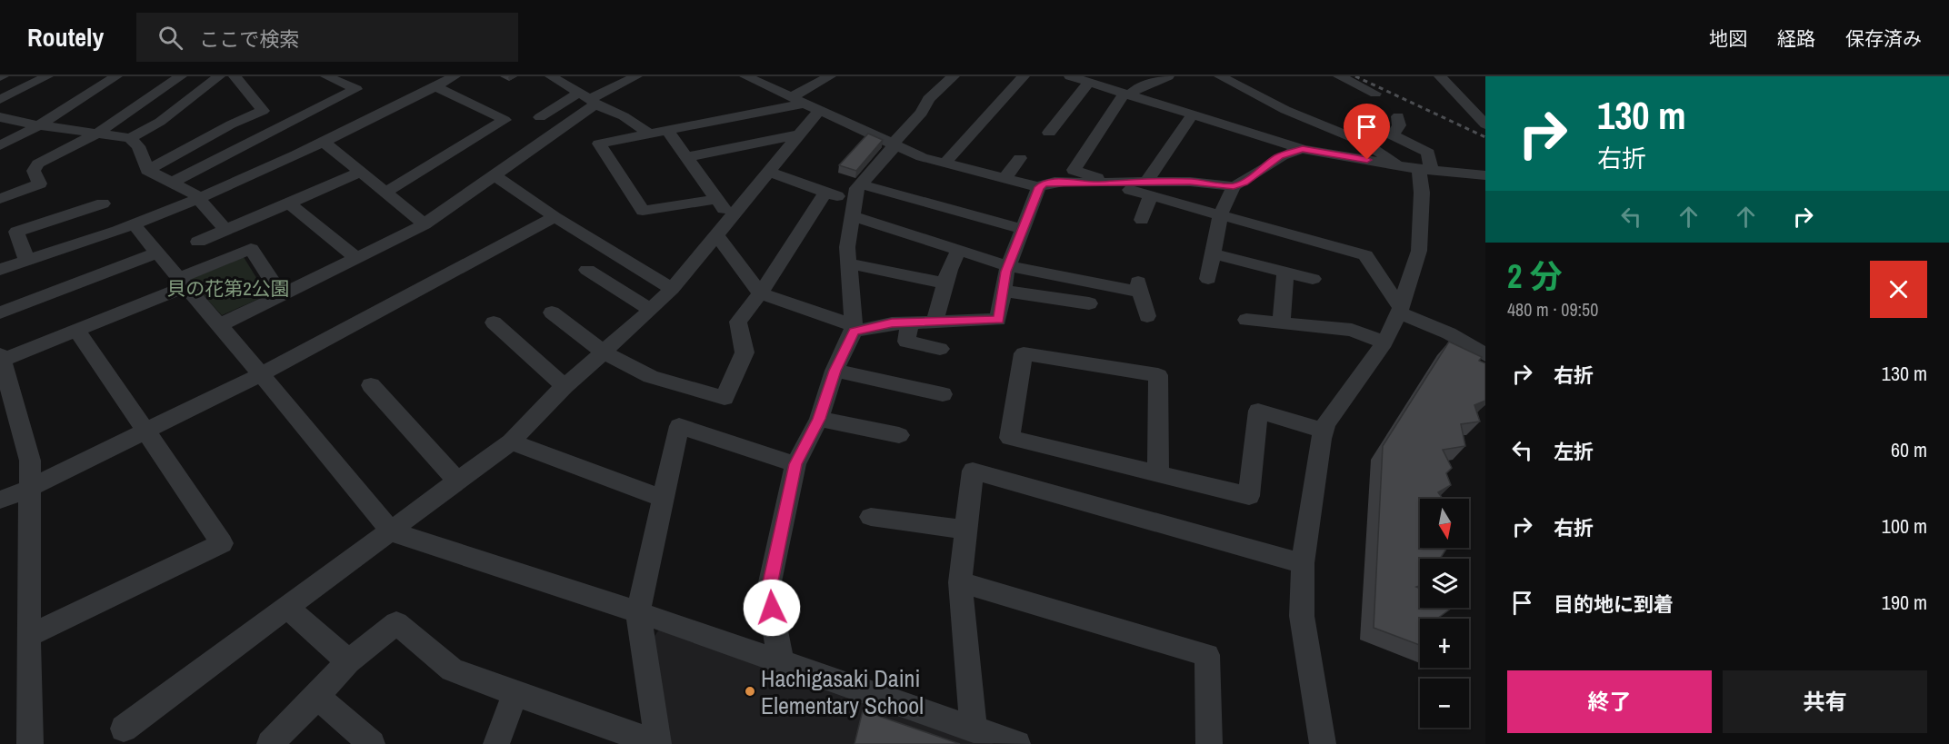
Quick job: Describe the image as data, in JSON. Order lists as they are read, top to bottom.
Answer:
{
  "parks": ["貝の花第2公園"],
  "places": ["Hachigasaki Daini Elementary School"],
  "north": "bottom",
  "page": {
    "header": "Routely",
    "search": "ここで検索",
    "nav": ["地図", "経路", "保存済み"],
    "turn": ["130 m", "右折"],
    "heading": ["2 分", "480 m · 09:50"],
    "list": [
      {
        "name": "右折",
        "value": "130 m"
      },
      {
        "name": "左折",
        "value": "60 m"
      },
      {
        "name": "右折",
        "value": "100 m"
      },
      {
        "name": "目的地に到着",
        "value": "190 m"
      }
    ],
    "map_buttons": ["+", "−"],
    "buttons": ["終了", "共有"]
  }
}
